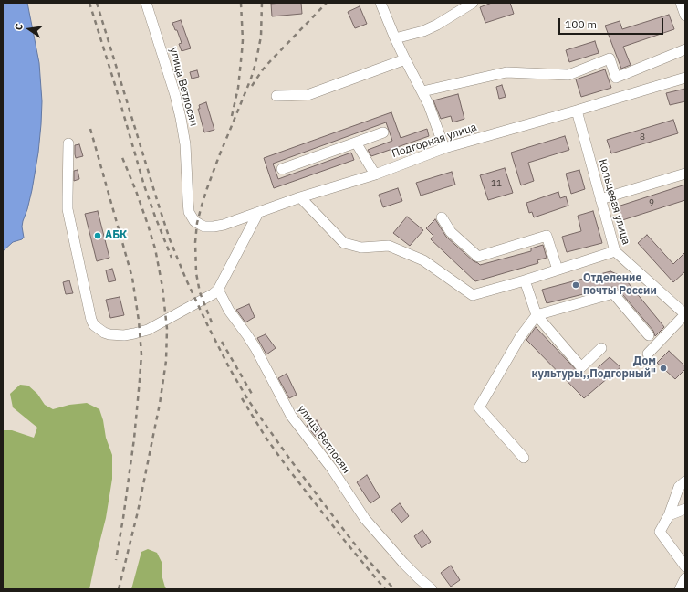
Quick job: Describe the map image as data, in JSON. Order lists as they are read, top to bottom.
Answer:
{
  "streets": {
    "street": ["улица Ветлосян", "Подгорная улица", "Кольцевая улица"]
  },
  "crossings": [
    ["улица Ветлосян", "Подгорная улица"],
    ["Подгорная улица", "Кольцевая улица"]
  ],
  "places": ["АБК", "Отделение почты России", "Дом культуры,,Подгорный\""],
  "house_numbers": ["8", "11", "9"],
  "scale_bar": "100 m",
  "north": "left"
}
